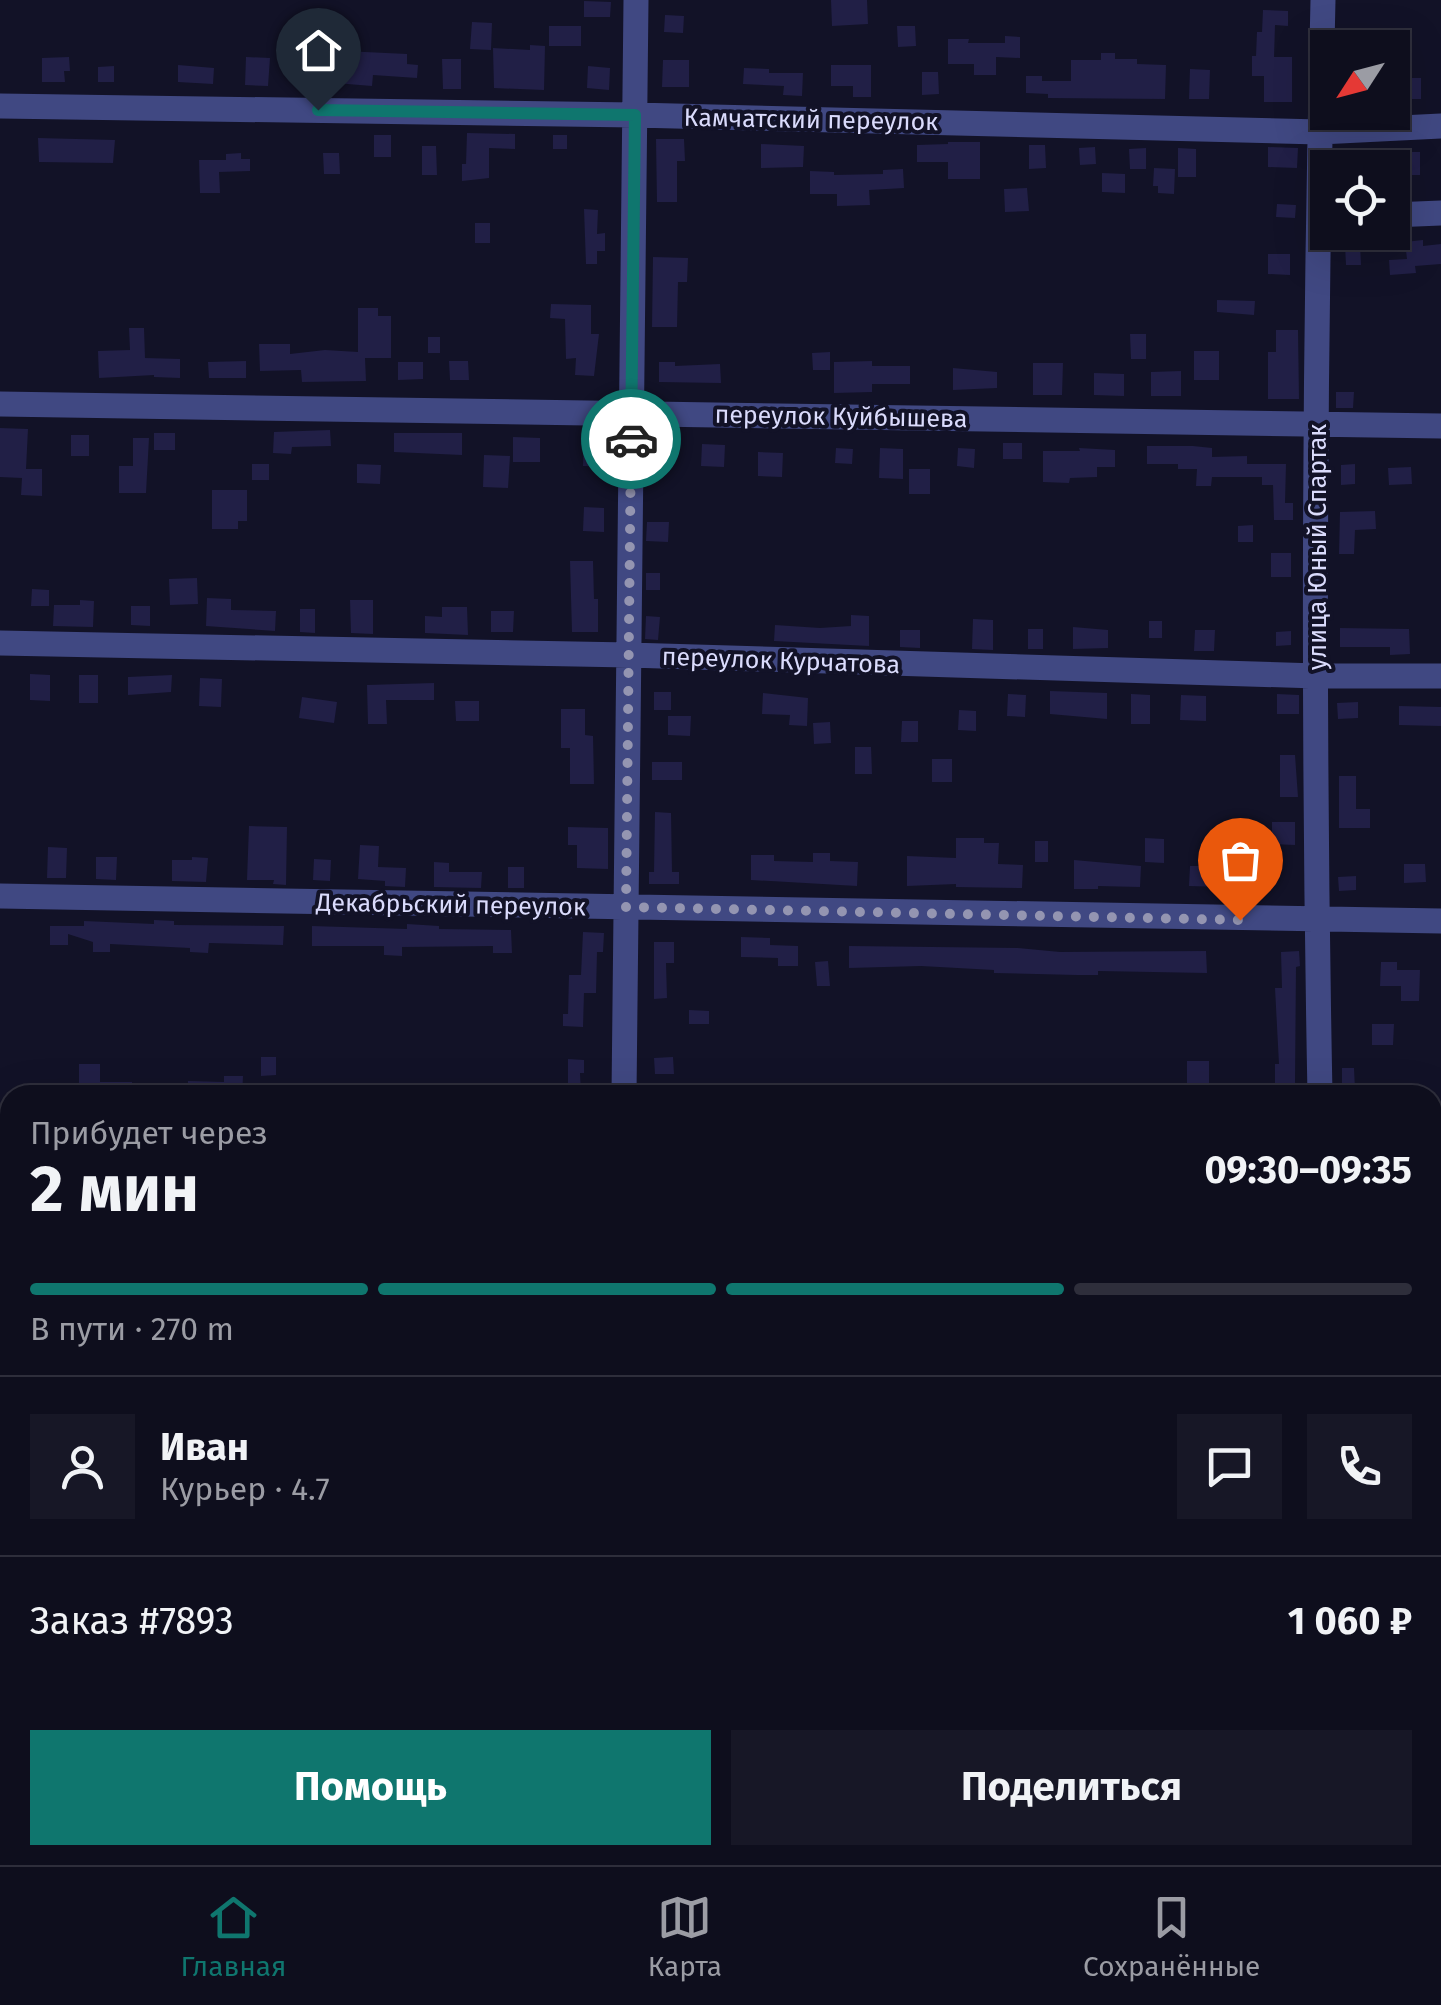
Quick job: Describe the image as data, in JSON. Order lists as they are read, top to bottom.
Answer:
{
  "streets": {
    "street": [
      "Камчатский переулок",
      "переулок Куйбышева",
      "улица Юный Спартак",
      "переулок Курчатова",
      "Декабрьский переулок"
    ]
  },
  "crossings": [
    ["Камчатский переулок", "улица Юный Спартак"],
    ["переулок Куйбышева", "улица Юный Спартак"],
    ["улица Юный Спартак", "переулок Курчатова"],
    ["улица Юный Спартак", "Декабрьский переулок"]
  ],
  "north": "bottom left",
  "page": {
    "heading": ["2 мин", "Прибудет через", "09:30–09:35"],
    "panel": [
      "Иван",
      "Курьер · 4.7",
      "Заказ #7893",
      "1 060 ₽"
    ],
    "bar": "В пути · 270 m",
    "buttons": ["Помощь", "Поделиться"],
    "tabs": ["Главная", "Карта", "Сохранённые"]
  }
}
